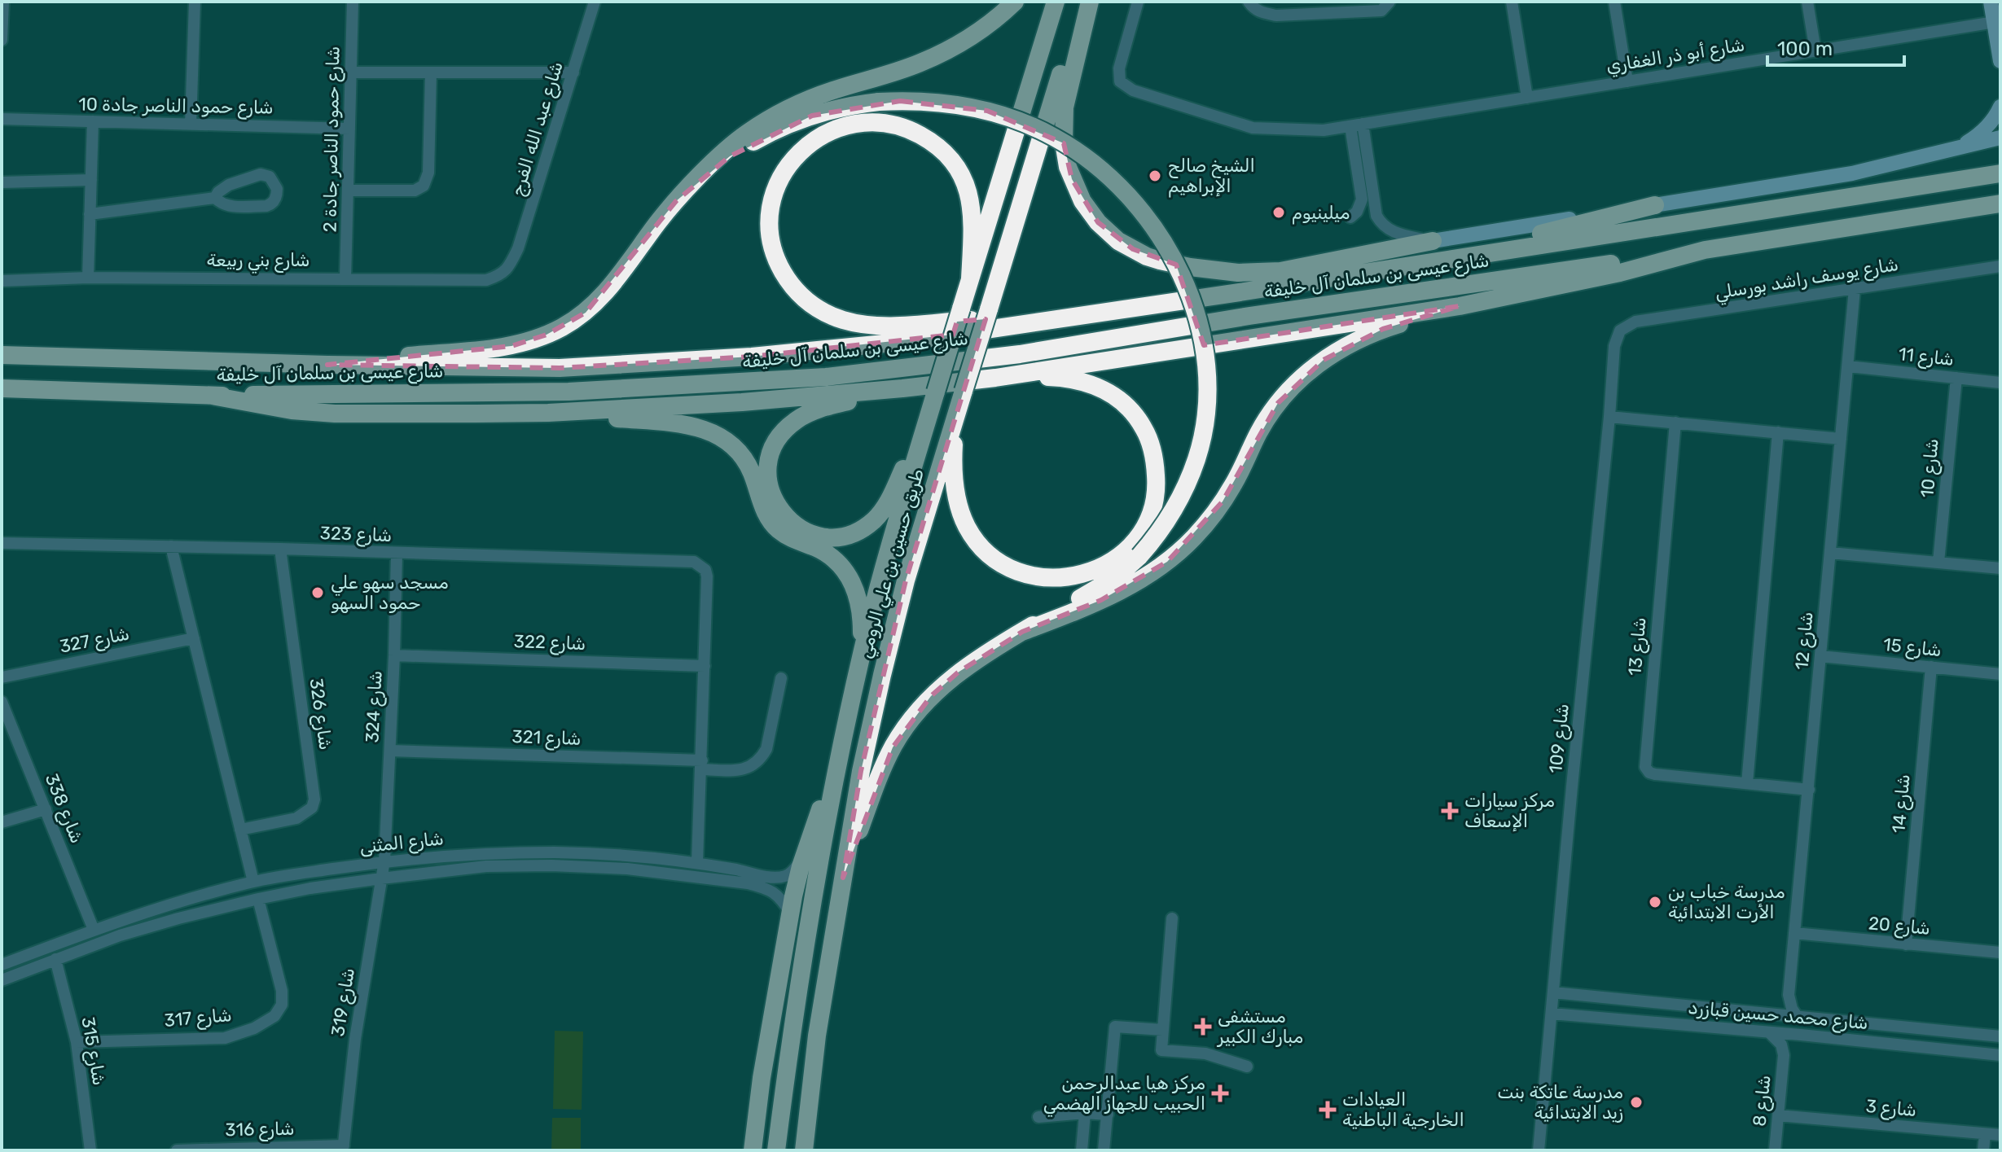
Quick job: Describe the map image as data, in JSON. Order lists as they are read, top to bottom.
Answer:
{
  "streets": {
    "highway": ["شارع عيسى بن سلمان آل خليفة", "طريق حسين بن علي الرومي"],
    "street": [
      "شارع أبو ذر الغفاري",
      "شارع حمود الناصر جادة 10",
      "شارع عبد الله الفرج",
      "شارع حمود الناصر جادة 2",
      "شارع بني ربيعة",
      "شارع يوسف راشد بورسلي",
      "شارع 11",
      "شارع 10",
      "شارع 323",
      "شارع 327",
      "شارع 12",
      "شارع 322",
      "شارع 13",
      "شارع 15",
      "شارع 324",
      "شارع 326",
      "شارع 321",
      "شارع 109",
      "شارع 14",
      "شارع 338",
      "شارع المثنى",
      "شارع 20",
      "شارع 319",
      "شارع محمد حسين قبازرد",
      "شارع 317",
      "شارع 315",
      "شارع 8",
      "شارع 3",
      "شارع 316"
    ]
  },
  "crossings": [
    ["شارع حمود الناصر جادة 10", "شارع حمود الناصر جادة 2"],
    ["شارع عبد الله الفرج", "شارع بني ربيعة"],
    ["شارع حمود الناصر جادة 2", "شارع بني ربيعة"],
    ["شارع يوسف راشد بورسلي", "شارع 12"],
    ["شارع يوسف راشد بورسلي", "شارع 109"],
    ["شارع 11", "شارع 10"],
    ["شارع 11", "شارع 12"],
    ["شارع 323", "شارع 322"],
    ["شارع 323", "شارع 324"],
    ["شارع 323", "شارع 326"],
    ["شارع 12", "شارع 13"],
    ["شارع 12", "شارع 15"],
    ["شارع 12", "شارع 20"],
    ["شارع 12", "شارع محمد حسين قبازرد"],
    ["شارع 322", "شارع 324"],
    ["شارع 15", "شارع 14"],
    ["شارع 324", "شارع 321"],
    ["شارع 324", "شارع المثنى"],
    ["شارع 324", "شارع 319"],
    ["شارع 109", "شارع محمد حسين قبازرد"],
    ["شارع 14", "شارع 20"],
    ["شارع 338", "شارع المثنى"],
    ["شارع المثنى", "شارع 319"],
    ["شارع المثنى", "شارع 317"],
    ["شارع المثنى", "شارع 315"],
    ["شارع 319", "شارع 316"],
    ["شارع محمد حسين قبازرد", "شارع 8"],
    ["شارع 317", "شارع 315"],
    ["شارع 8", "شارع 3"]
  ],
  "places": {
    "other": [
      "الشيخ صالح الإبراهيم",
      "ميلينيوم",
      "مسجد سهو علي حمود السهو",
      "مدرسة خباب بن الأرت الابتدائية",
      "مدرسة عاتكة بنت زيد الابتدائية"
    ],
    "health": [
      "مركز سيارات الإسعاف",
      "مستشفى مبارك الكبير",
      "مركز هيا عبدالرحمن الحبيب للجهاز الهضمي",
      "العيادات الخارجية الباطنية"
    ]
  },
  "scale_bar": "100 m"
}
